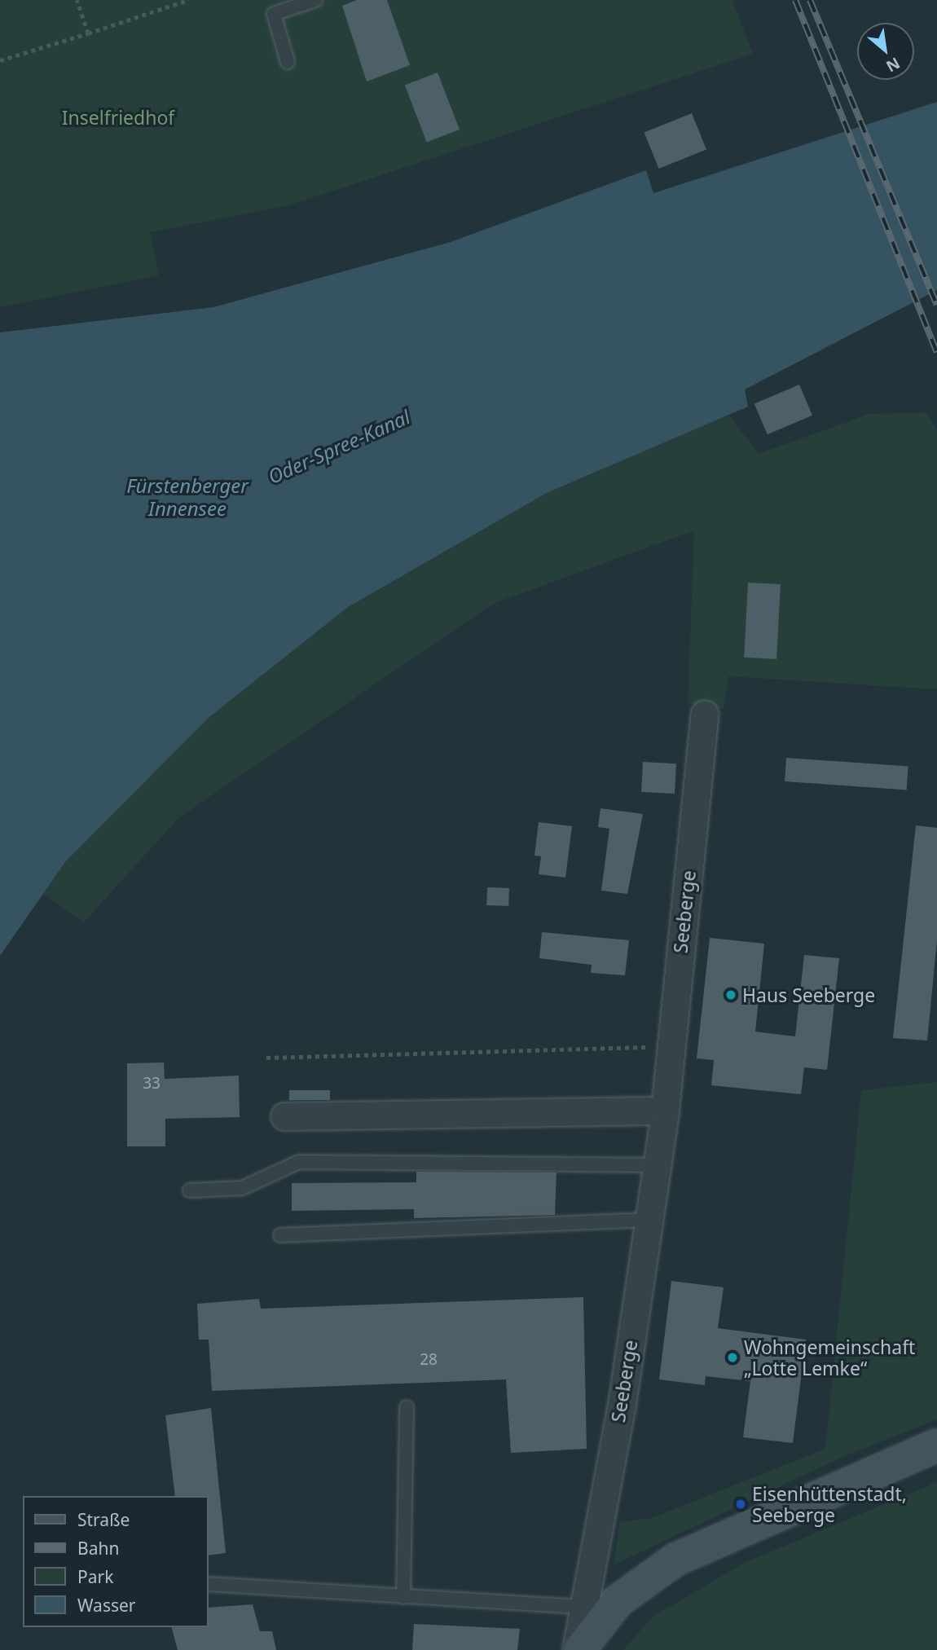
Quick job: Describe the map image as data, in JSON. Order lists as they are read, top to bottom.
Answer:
{
  "streets": {
    "street": ["Seeberge"]
  },
  "water": ["Oder-Spree-Kanal", "Fürstenberger Innensee"],
  "parks": ["Inselfriedhof"],
  "places": ["Haus Seeberge", "Wohngemeinschaft „Lotte Lemke“", "Eisenhüttenstadt, Seeberge"],
  "house_numbers": ["33", "28"],
  "legend": [
    "Straße",
    "Bahn",
    "Park",
    "Wasser"
  ],
  "north": "bottom right"
}
